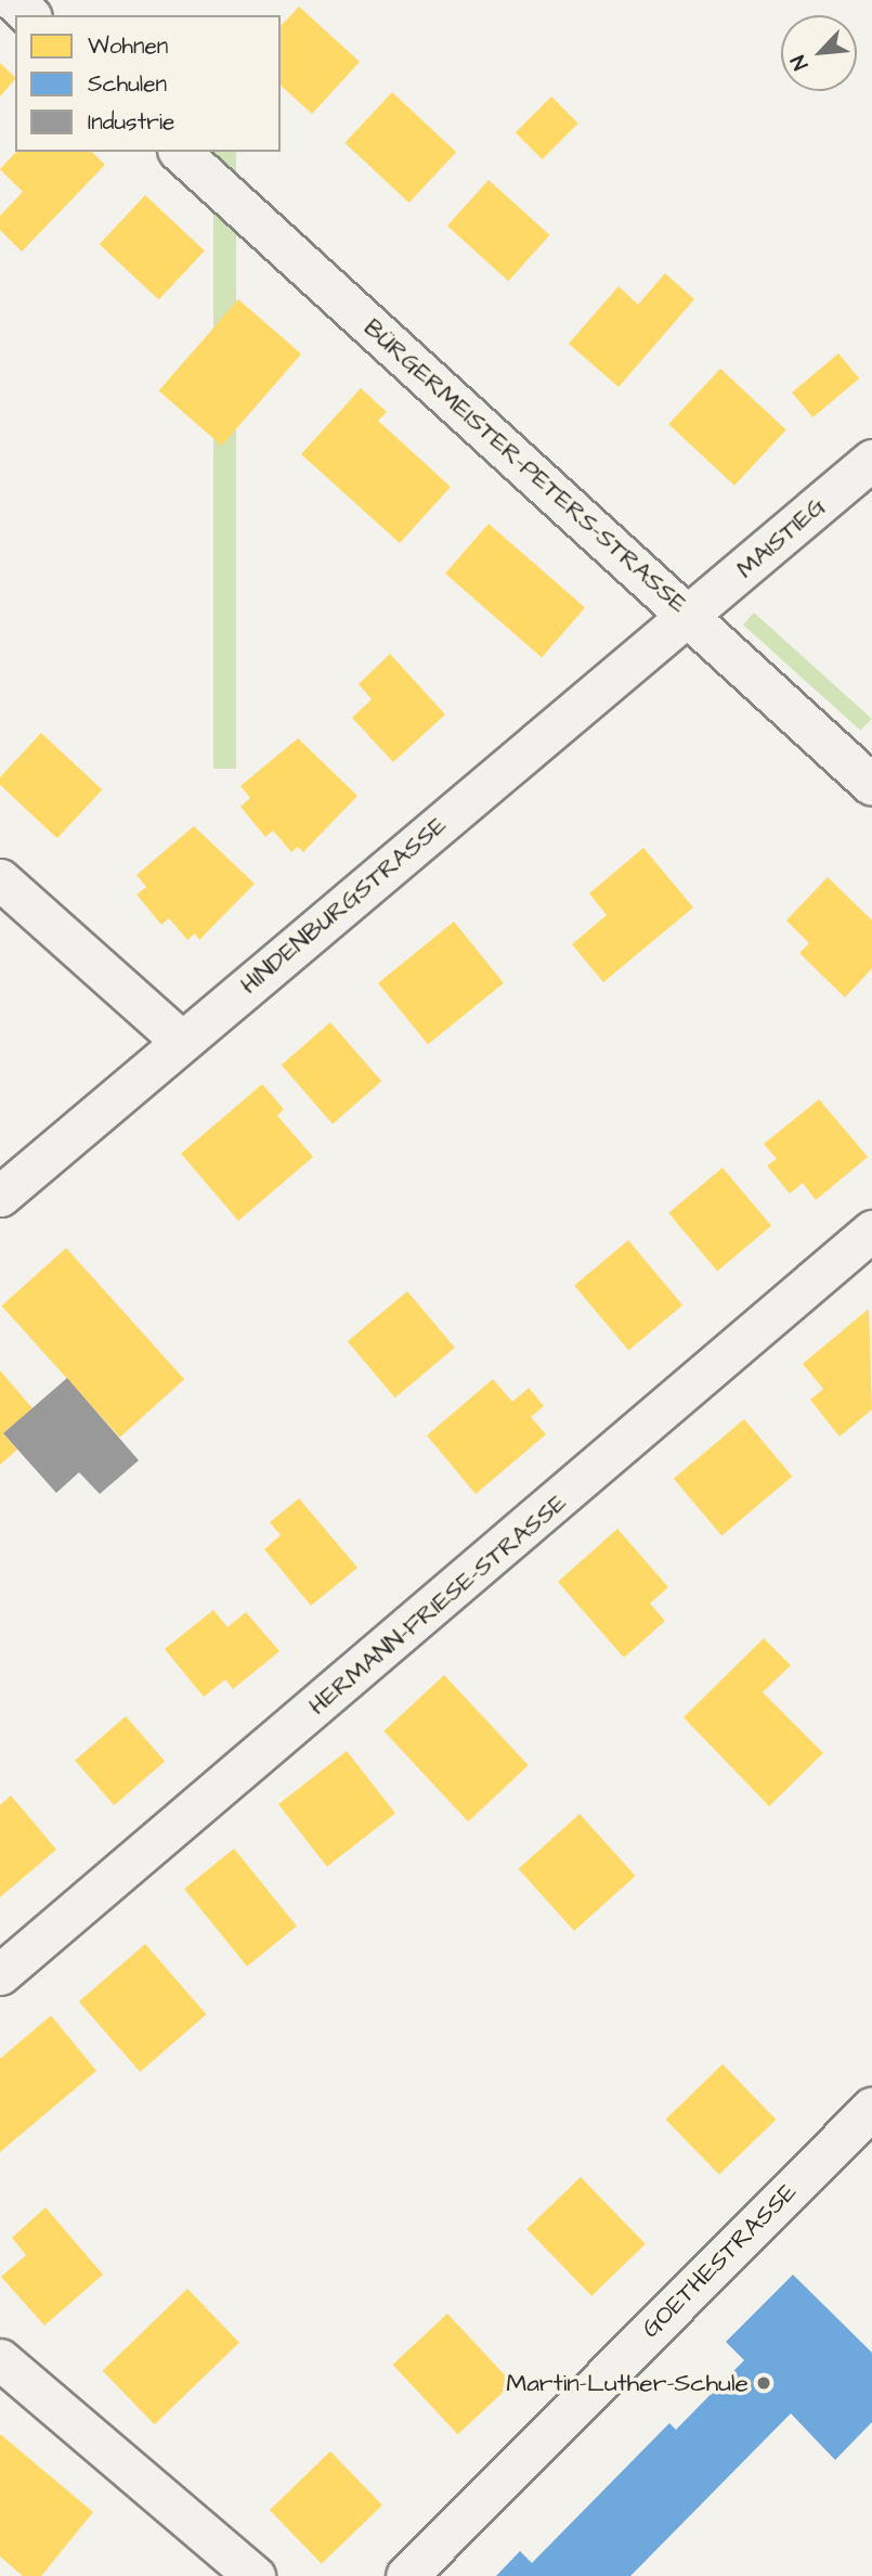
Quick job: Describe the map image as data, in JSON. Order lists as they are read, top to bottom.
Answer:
{
  "streets": {
    "street": [
      "BÜRGERMEISTER-PETERS-STRASSE",
      "MAISTIEG",
      "HINDENBURGSTRASSE",
      "HERMANN-FRIESE-STRASSE",
      "GOETHESTRASSE"
    ]
  },
  "crossings": [
    ["BÜRGERMEISTER-PETERS-STRASSE", "MAISTIEG"],
    ["BÜRGERMEISTER-PETERS-STRASSE", "HINDENBURGSTRASSE"],
    ["MAISTIEG", "HINDENBURGSTRASSE"]
  ],
  "places": ["Martin-Luther-Schule"],
  "legend": ["Wohnen", "Schulen", "Industrie"],
  "north": "bottom left"
}
